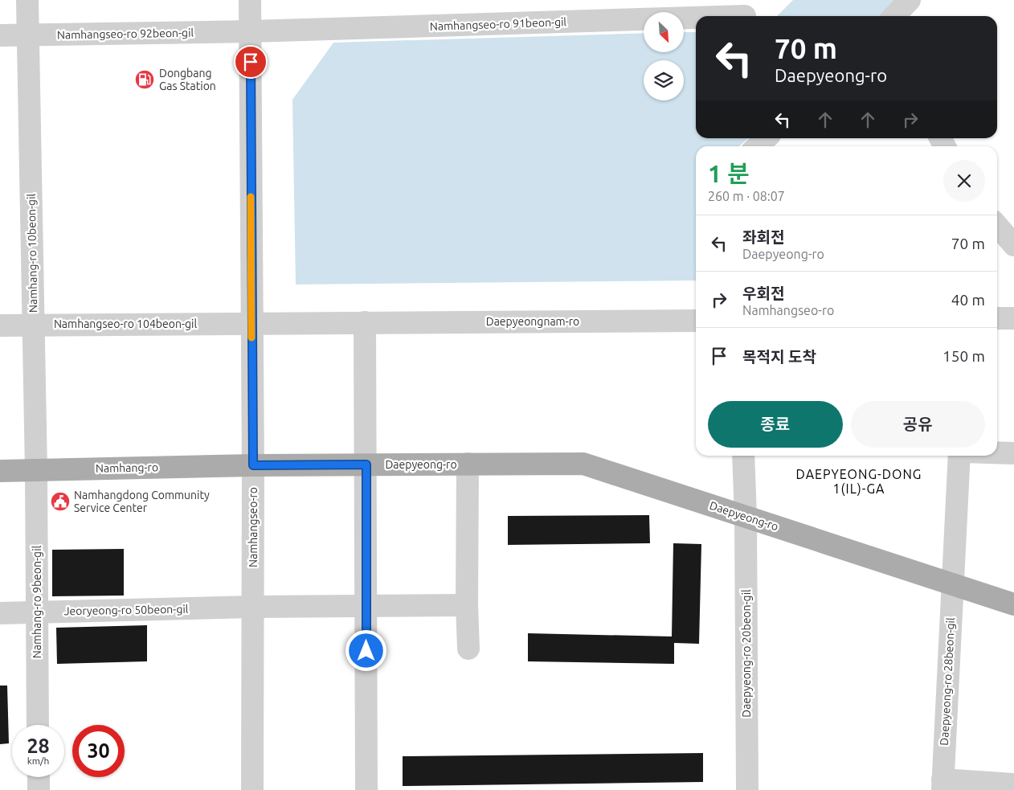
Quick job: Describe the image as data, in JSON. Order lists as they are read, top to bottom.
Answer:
{
  "streets": {
    "main road": ["Daepyeong-ro", "Namhang-ro"],
    "street": [
      "Namhangseo-ro 91beon-gil",
      "Namhangseo-ro 92beon-gil",
      "Namhang-ro 10beon-gil",
      "Daepyeongnam-ro",
      "Namhangseo-ro 104beon-gil",
      "Namhangseo-ro",
      "Namhang-ro 9beon-gil",
      "Jeoryeong-ro 50beon-gil",
      "Daepyeong-ro 20beon-gil",
      "Daepyeong-ro 28beon-gil"
    ]
  },
  "crossings": [
    ["Namhangseo-ro 91beon-gil", "Namhangseo-ro 92beon-gil"],
    ["Namhangseo-ro 91beon-gil", "Namhangseo-ro"],
    ["Namhangseo-ro 92beon-gil", "Namhang-ro 10beon-gil"],
    ["Namhangseo-ro 92beon-gil", "Namhangseo-ro"],
    ["Namhang-ro 10beon-gil", "Namhangseo-ro 104beon-gil"],
    ["Namhang-ro 10beon-gil", "Namhang-ro"],
    ["Namhang-ro 10beon-gil", "Namhang-ro 9beon-gil"],
    ["Daepyeongnam-ro", "Namhangseo-ro 104beon-gil"],
    ["Daepyeongnam-ro", "Namhangseo-ro"],
    ["Namhangseo-ro 104beon-gil", "Namhangseo-ro"],
    ["Daepyeong-ro", "Namhang-ro"],
    ["Daepyeong-ro", "Namhangseo-ro"],
    ["Daepyeong-ro", "Jeoryeong-ro 50beon-gil"],
    ["Daepyeong-ro", "Daepyeong-ro 20beon-gil"],
    ["Daepyeong-ro", "Daepyeong-ro 28beon-gil"],
    ["Namhang-ro", "Namhangseo-ro"],
    ["Namhang-ro", "Namhang-ro 9beon-gil"],
    ["Namhangseo-ro", "Jeoryeong-ro 50beon-gil"],
    ["Namhang-ro 9beon-gil", "Jeoryeong-ro 50beon-gil"]
  ],
  "districts": ["DAEPYEONG-DONG 1(IL)-GA"],
  "places": {
    "fuel station": ["Dongbang Gas Station"],
    "public building": ["Namhangdong Community Service Center"]
  },
  "north": "bottom right",
  "page": {
    "turn": ["70 m", "Daepyeong-ro"],
    "heading": ["1 분", "260 m · 08:07"],
    "list": [
      {
        "name": "좌회전",
        "note": "Daepyeong-ro",
        "value": "70 m"
      },
      {
        "name": "우회전",
        "note": "Namhangseo-ro",
        "value": "40 m"
      },
      {
        "name": "목적지 도착",
        "value": "150 m"
      }
    ],
    "buttons": ["종료", "공유"],
    "speed": "28 km/h",
    "limit": "30"
  }
}
